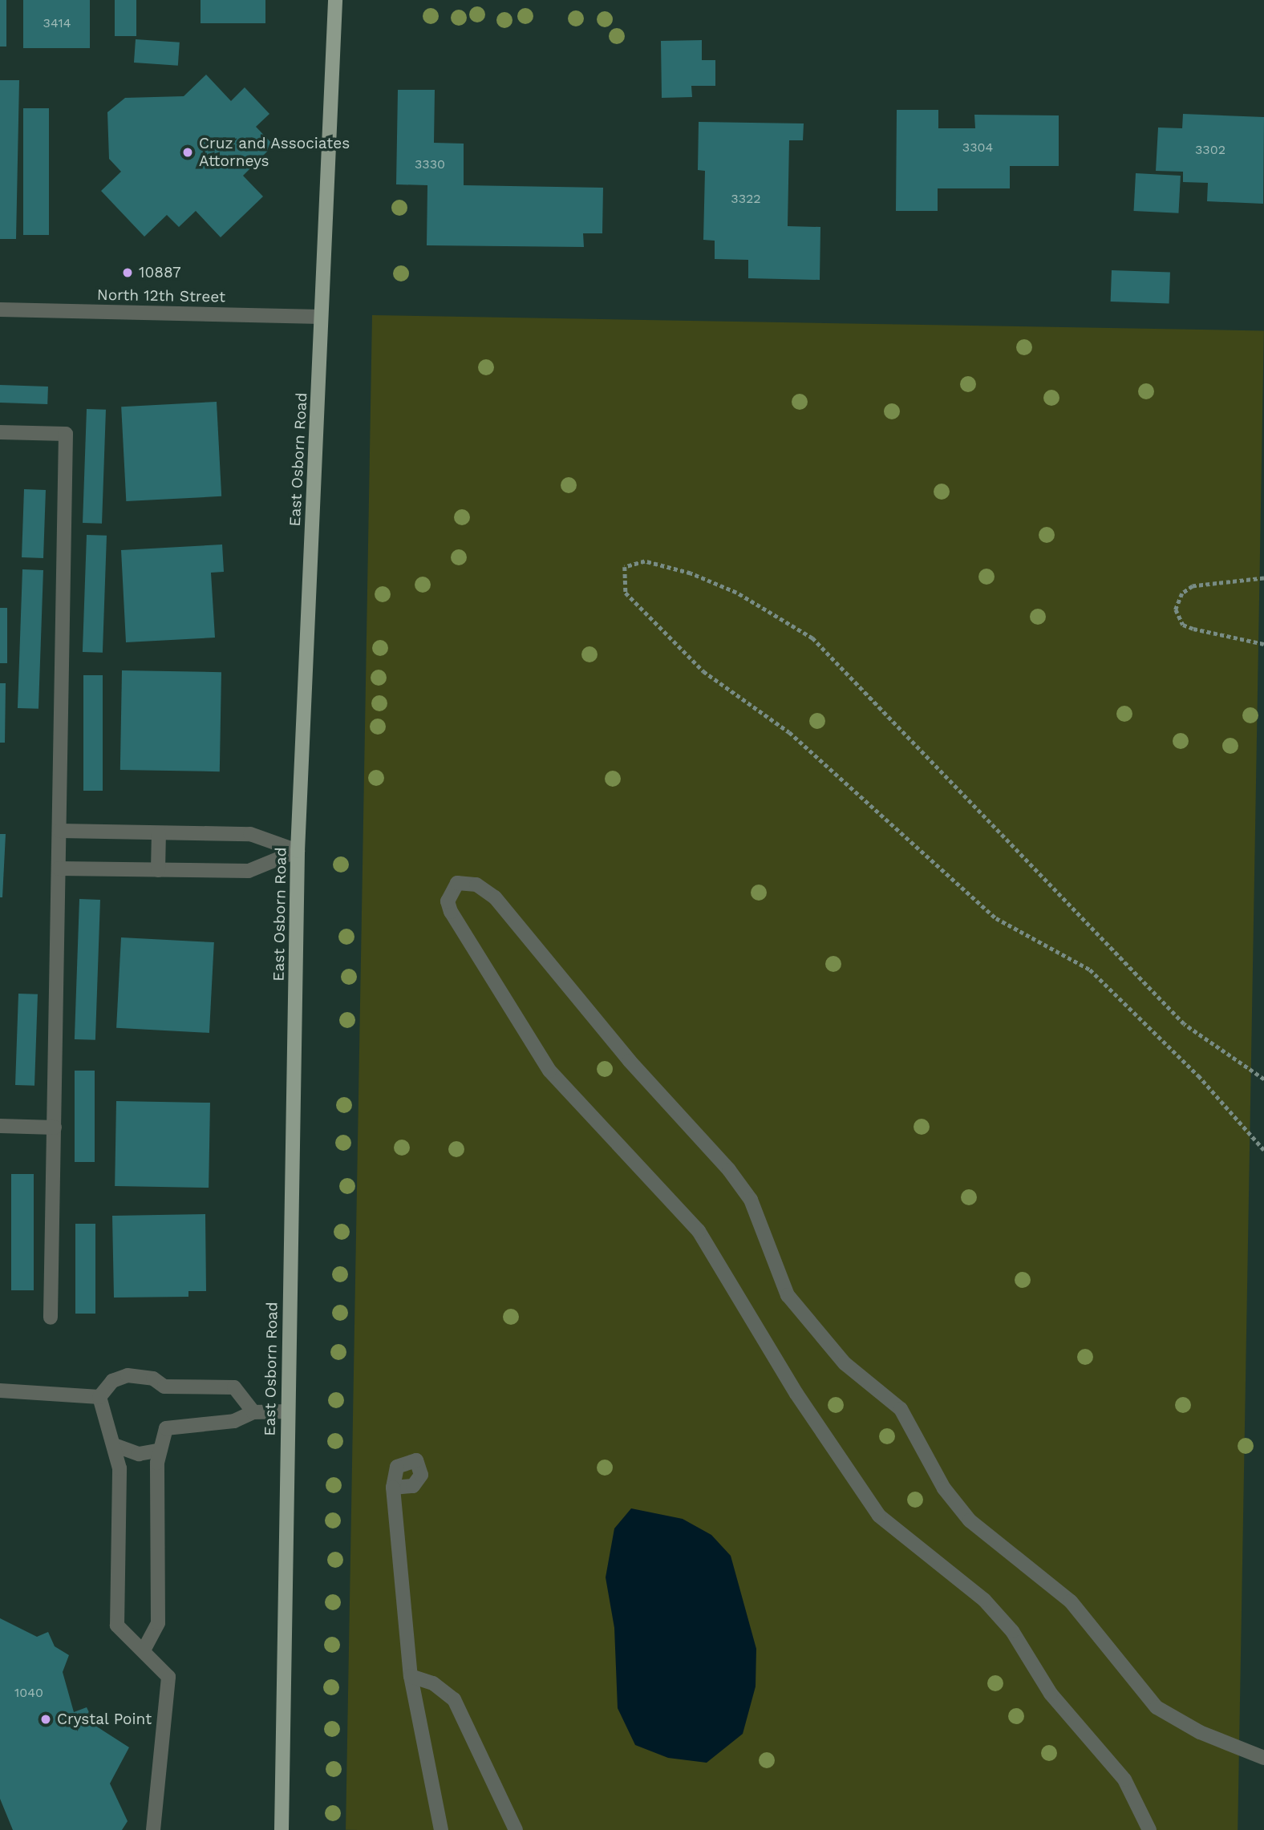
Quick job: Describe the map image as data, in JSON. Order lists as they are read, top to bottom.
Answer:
{
  "streets": {
    "main road": ["East Osborn Road"],
    "street": ["North 12th Street"]
  },
  "crossings": [
    ["North 12th Street", "East Osborn Road"]
  ],
  "places": ["Cruz and Associates Attorneys", "10887", "Crystal Point"],
  "house_numbers": [
    "3414",
    "3304",
    "3302",
    "3330",
    "3322",
    "1040"
  ]
}
